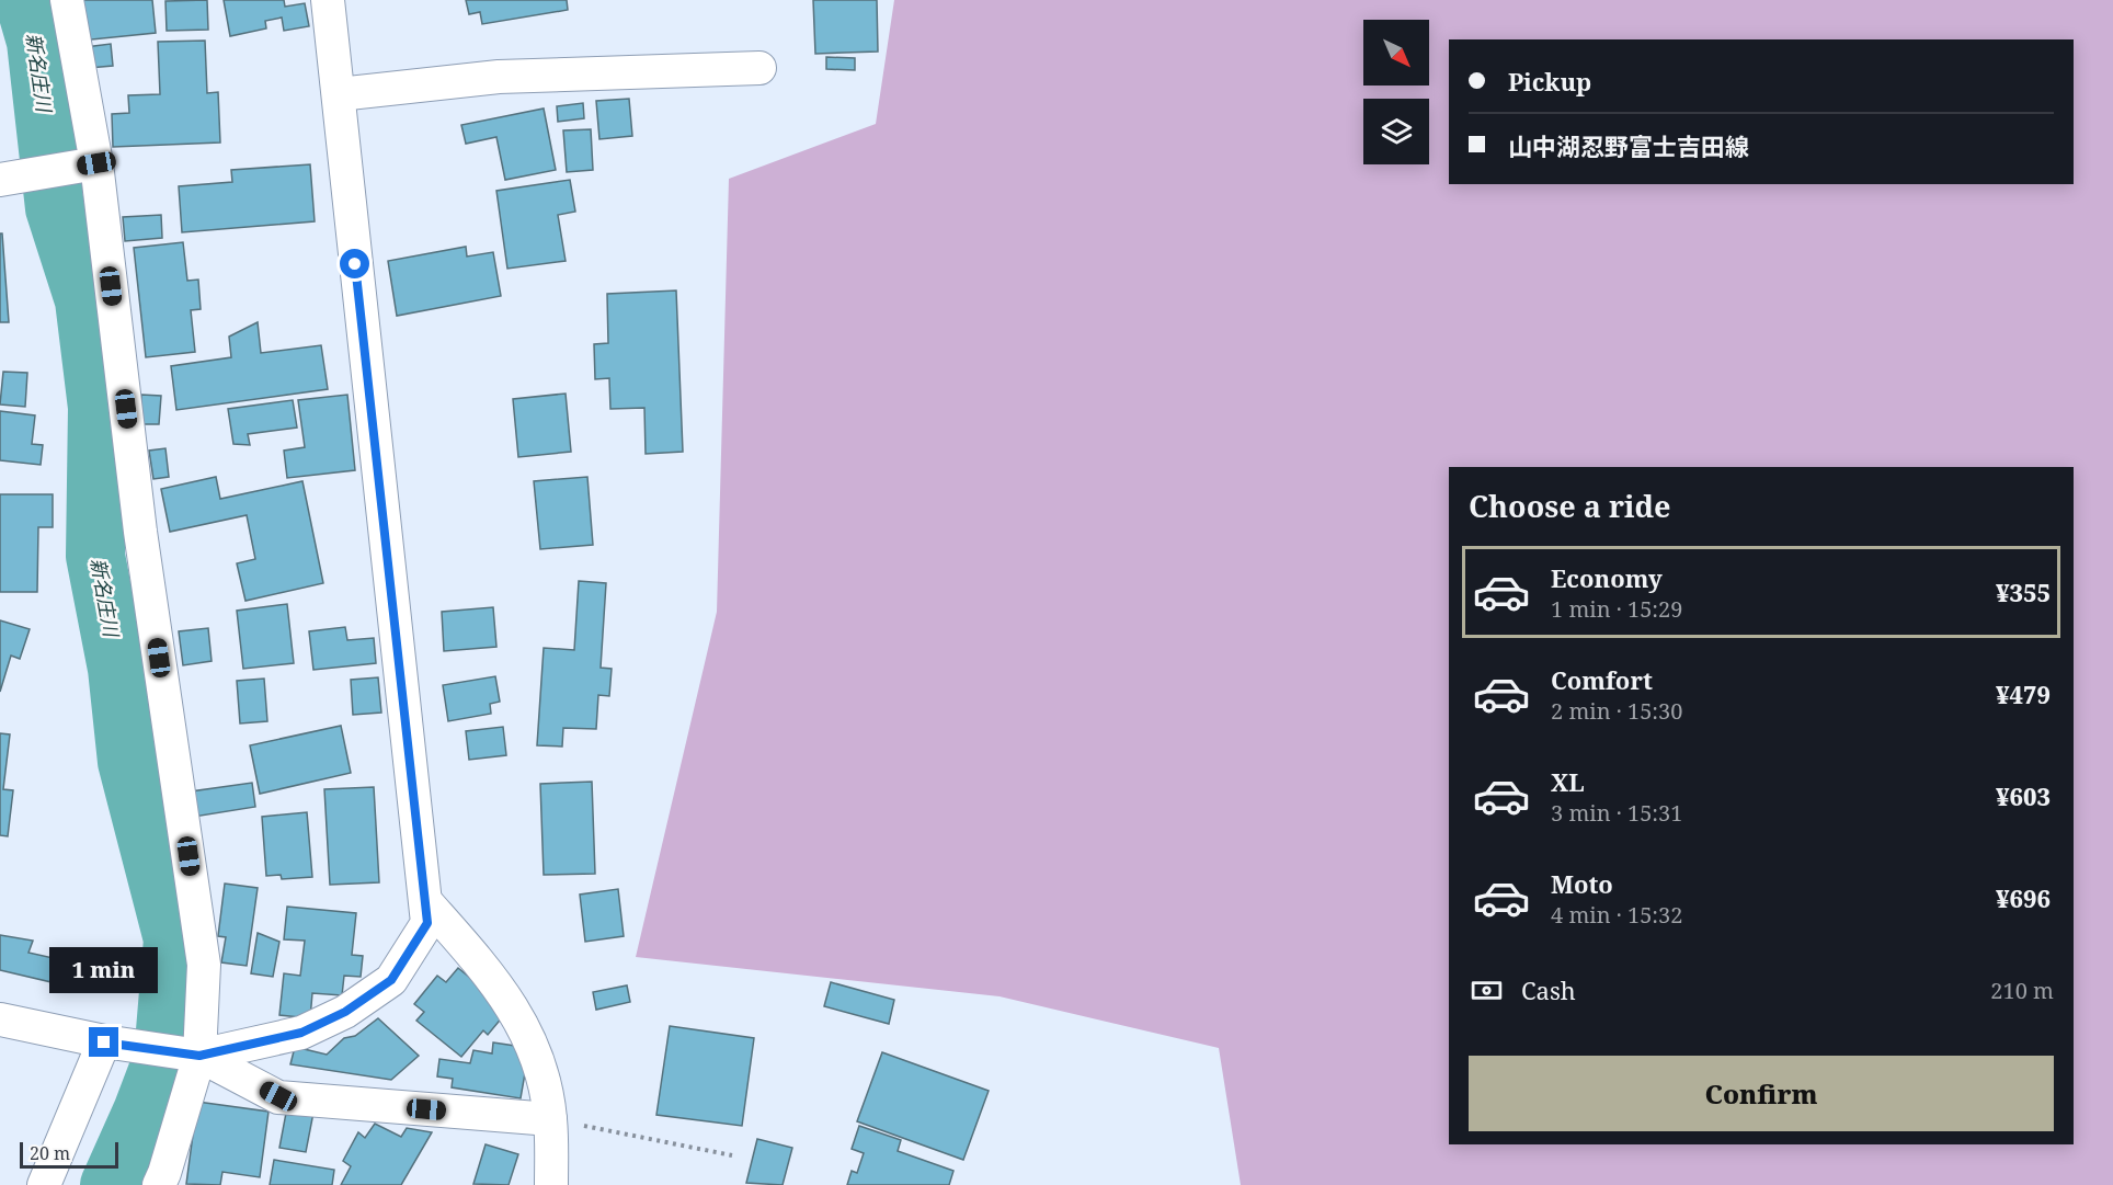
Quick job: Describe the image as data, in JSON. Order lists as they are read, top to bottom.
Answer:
{
  "water": ["新名庄川"],
  "scale_bar": "20 m",
  "north": "bottom right",
  "page": {
    "banner": ["Pickup", "山中湖忍野富士吉田線"],
    "heading": "Choose a ride",
    "list": [
      {
        "name": "Economy",
        "note": "1 min · 15:29",
        "value": "¥355"
      },
      {
        "name": "Comfort",
        "note": "2 min · 15:30",
        "value": "¥479"
      },
      {
        "name": "XL",
        "note": "3 min · 15:31",
        "value": "¥603"
      },
      {
        "name": "Moto",
        "note": "4 min · 15:32",
        "value": "¥696"
      }
    ],
    "bubble": "1 min",
    "pay": ["Cash", "210 m"],
    "buttons": "Confirm",
    "scale": "20 m"
  }
}
